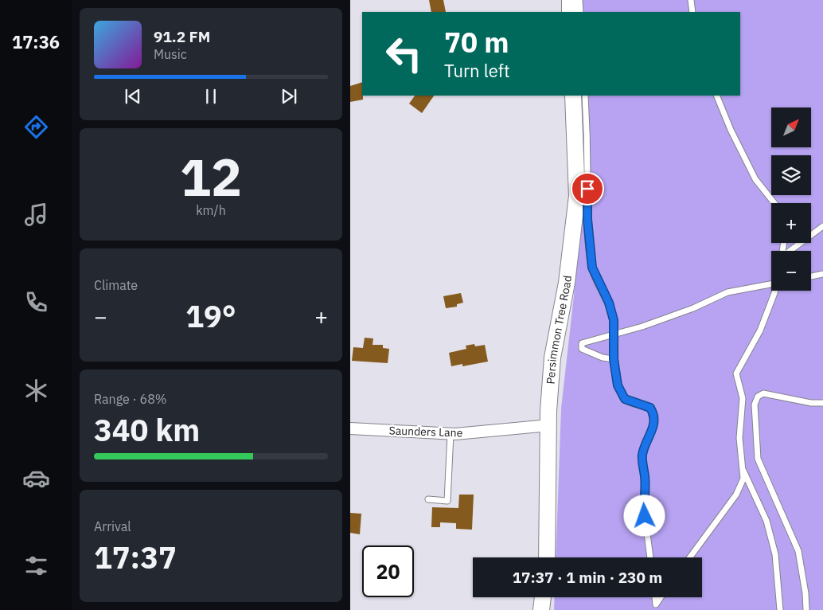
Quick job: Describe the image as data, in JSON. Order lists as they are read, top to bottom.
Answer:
{
  "streets": {
    "main road": ["Persimmon Tree Road"],
    "street": ["Saunders Lane"]
  },
  "crossings": [
    ["Persimmon Tree Road", "Saunders Lane"]
  ],
  "north": "top right",
  "page": {
    "tabs": "17:36",
    "turn": ["70 m", "Turn left"],
    "song": ["91.2 FM", "Music"],
    "map_buttons": ["+", "−"],
    "tile": [
      ["12", "km/h"],
      "Climate",
      ["Range · 68%", "340 km"],
      ["Arrival", "17:37"]
    ],
    "heat": ["−", "19°", "+"],
    "limit": "20",
    "trip": "17:37 · 1 min · 230 m"
  }
}
